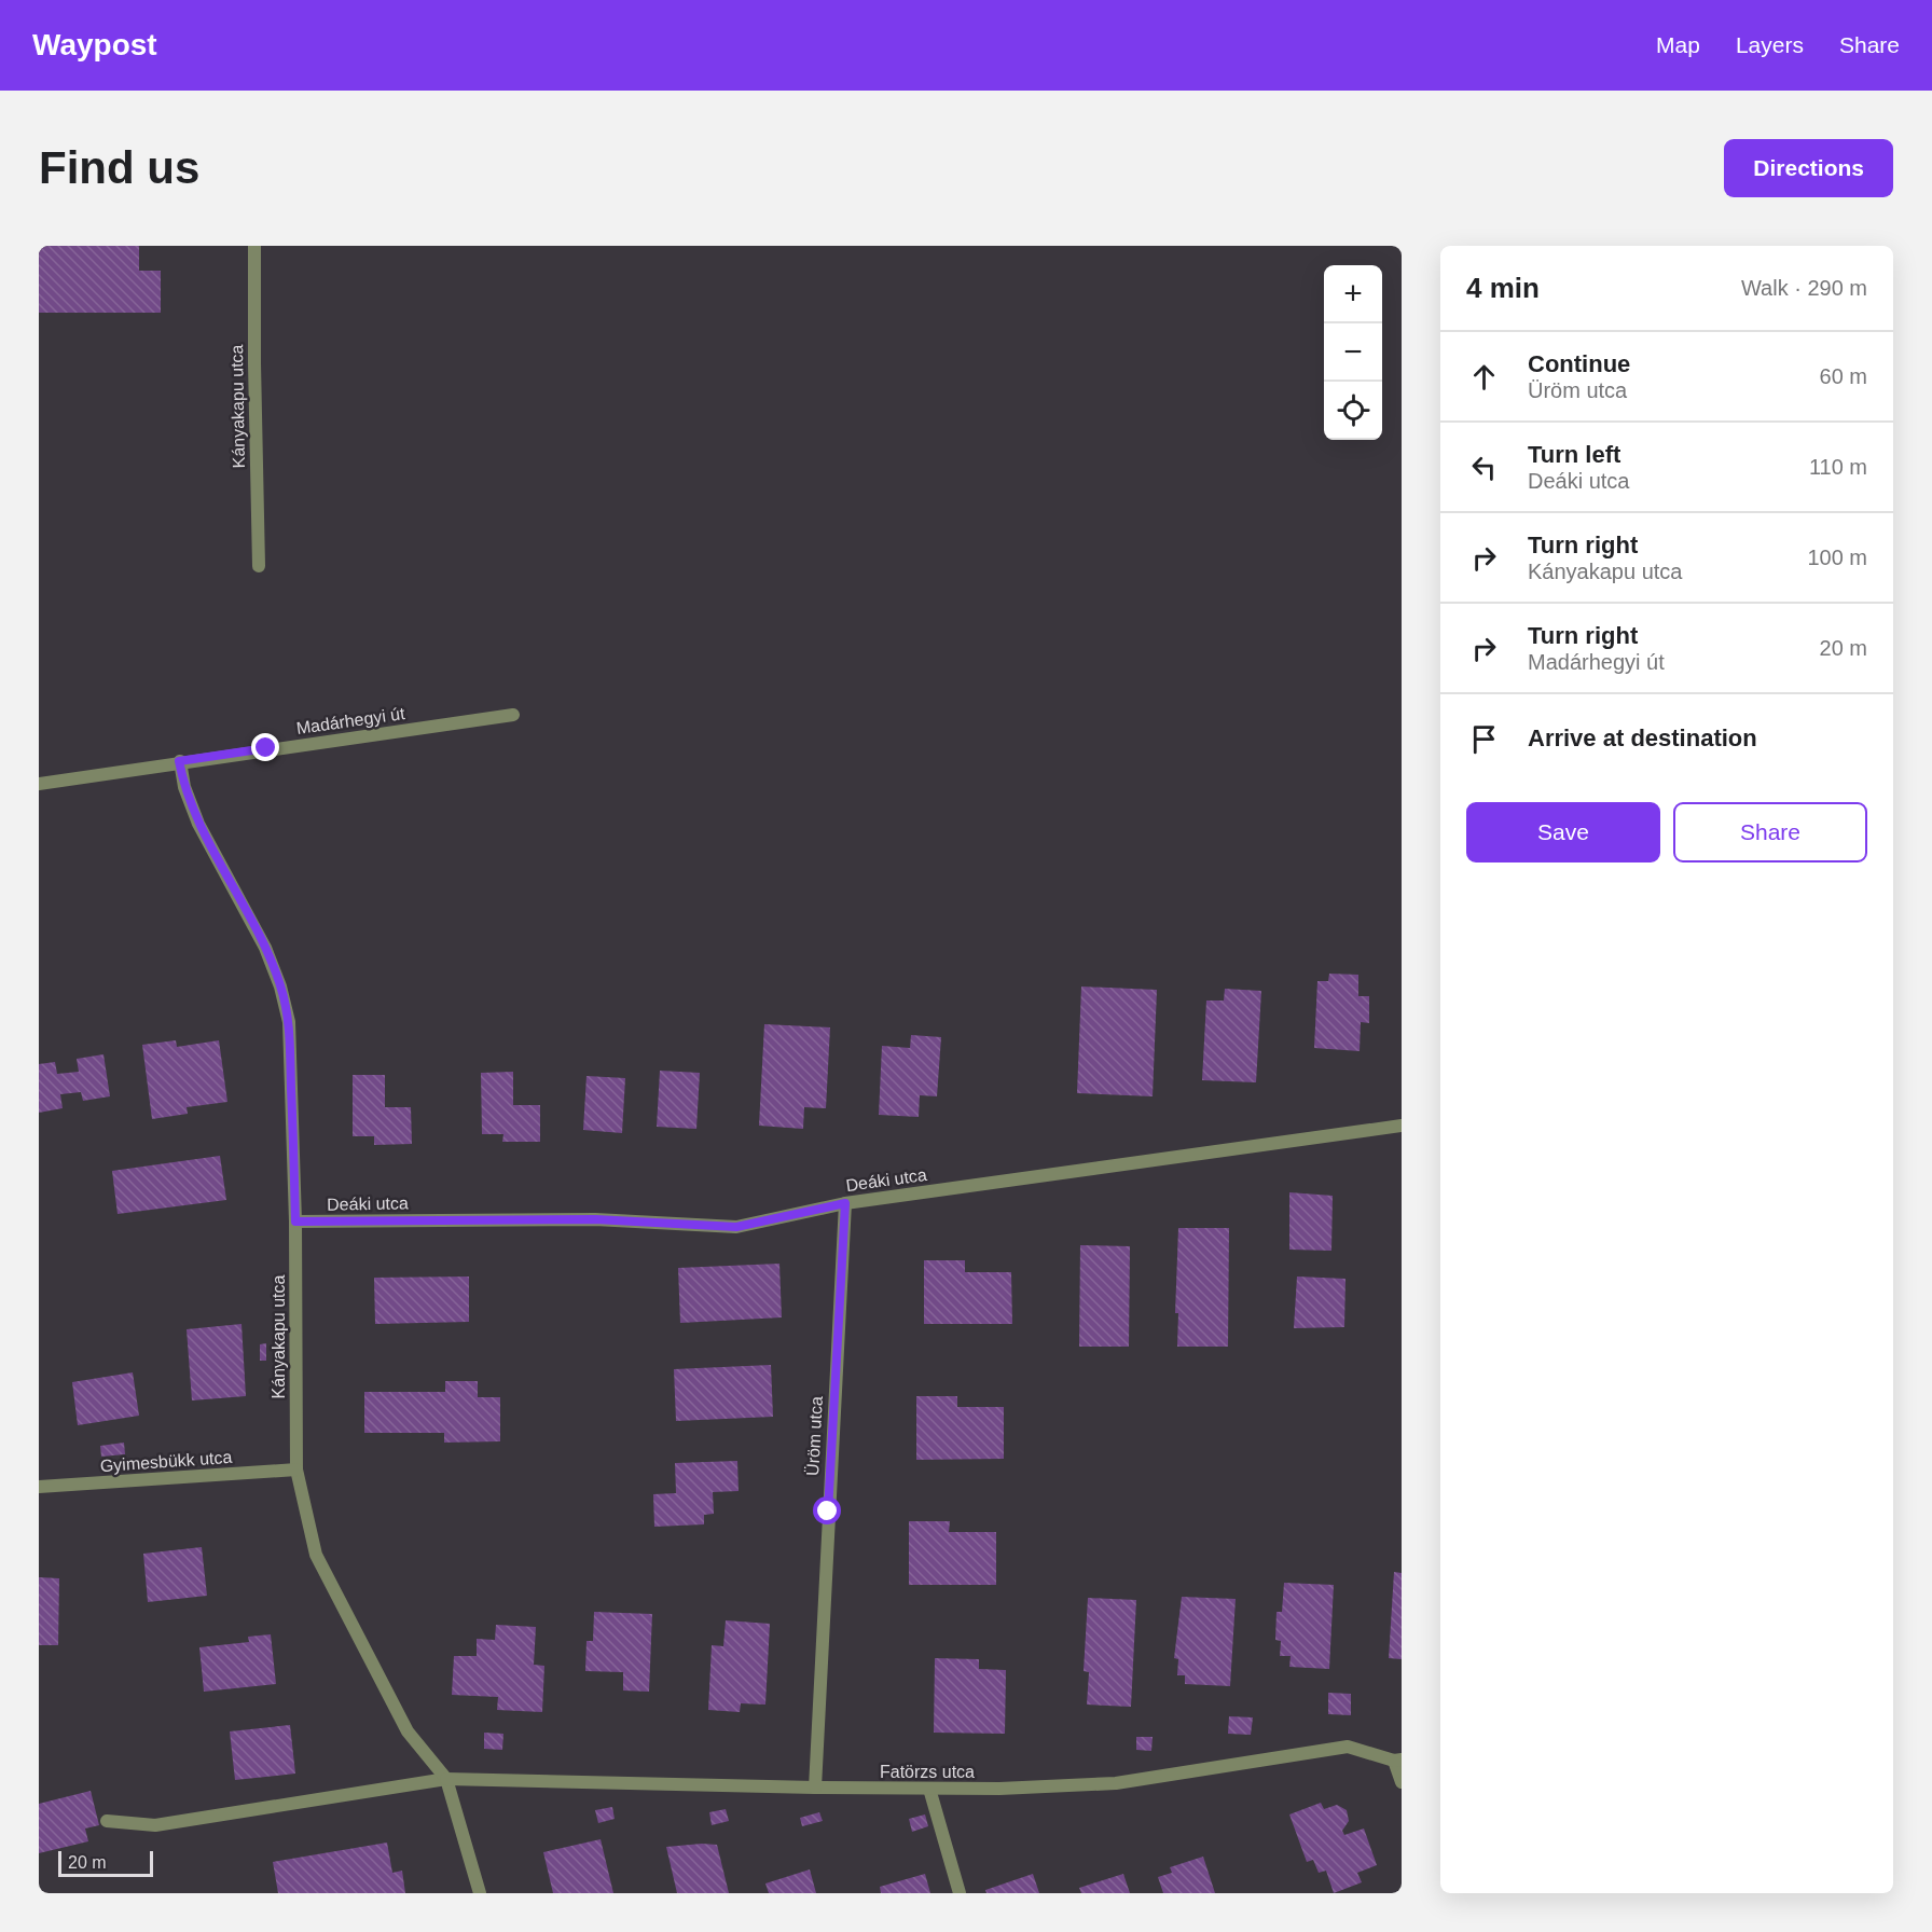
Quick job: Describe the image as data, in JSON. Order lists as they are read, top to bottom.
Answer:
{
  "streets": {
    "street": [
      "Kányakapu utca",
      "Madárhegyi út",
      "Deáki utca",
      "Üröm utca",
      "Gyimesbükk utca",
      "Fatörzs utca"
    ]
  },
  "crossings": [
    ["Kányakapu utca", "Madárhegyi út"],
    ["Kányakapu utca", "Deáki utca"],
    ["Kányakapu utca", "Gyimesbükk utca"],
    ["Kányakapu utca", "Fatörzs utca"],
    ["Deáki utca", "Üröm utca"],
    ["Üröm utca", "Fatörzs utca"]
  ],
  "scale_bar": "20 m",
  "page": {
    "header": "Waypost",
    "nav": ["Map", "Layers", "Share"],
    "buttons": [
      "Directions",
      ["Save", "Share"]
    ],
    "title": "Find us",
    "heading": ["4 min", "Walk · 290 m"],
    "map_buttons": ["+", "−"],
    "list": [
      ["Continue", "Üröm utca", "60 m"],
      ["Turn left", "Deáki utca", "110 m"],
      ["Turn right", "Kányakapu utca", "100 m"],
      ["Turn right", "Madárhegyi út", "20 m"],
      "Arrive at destination"
    ],
    "scale": "20 m"
  }
}
